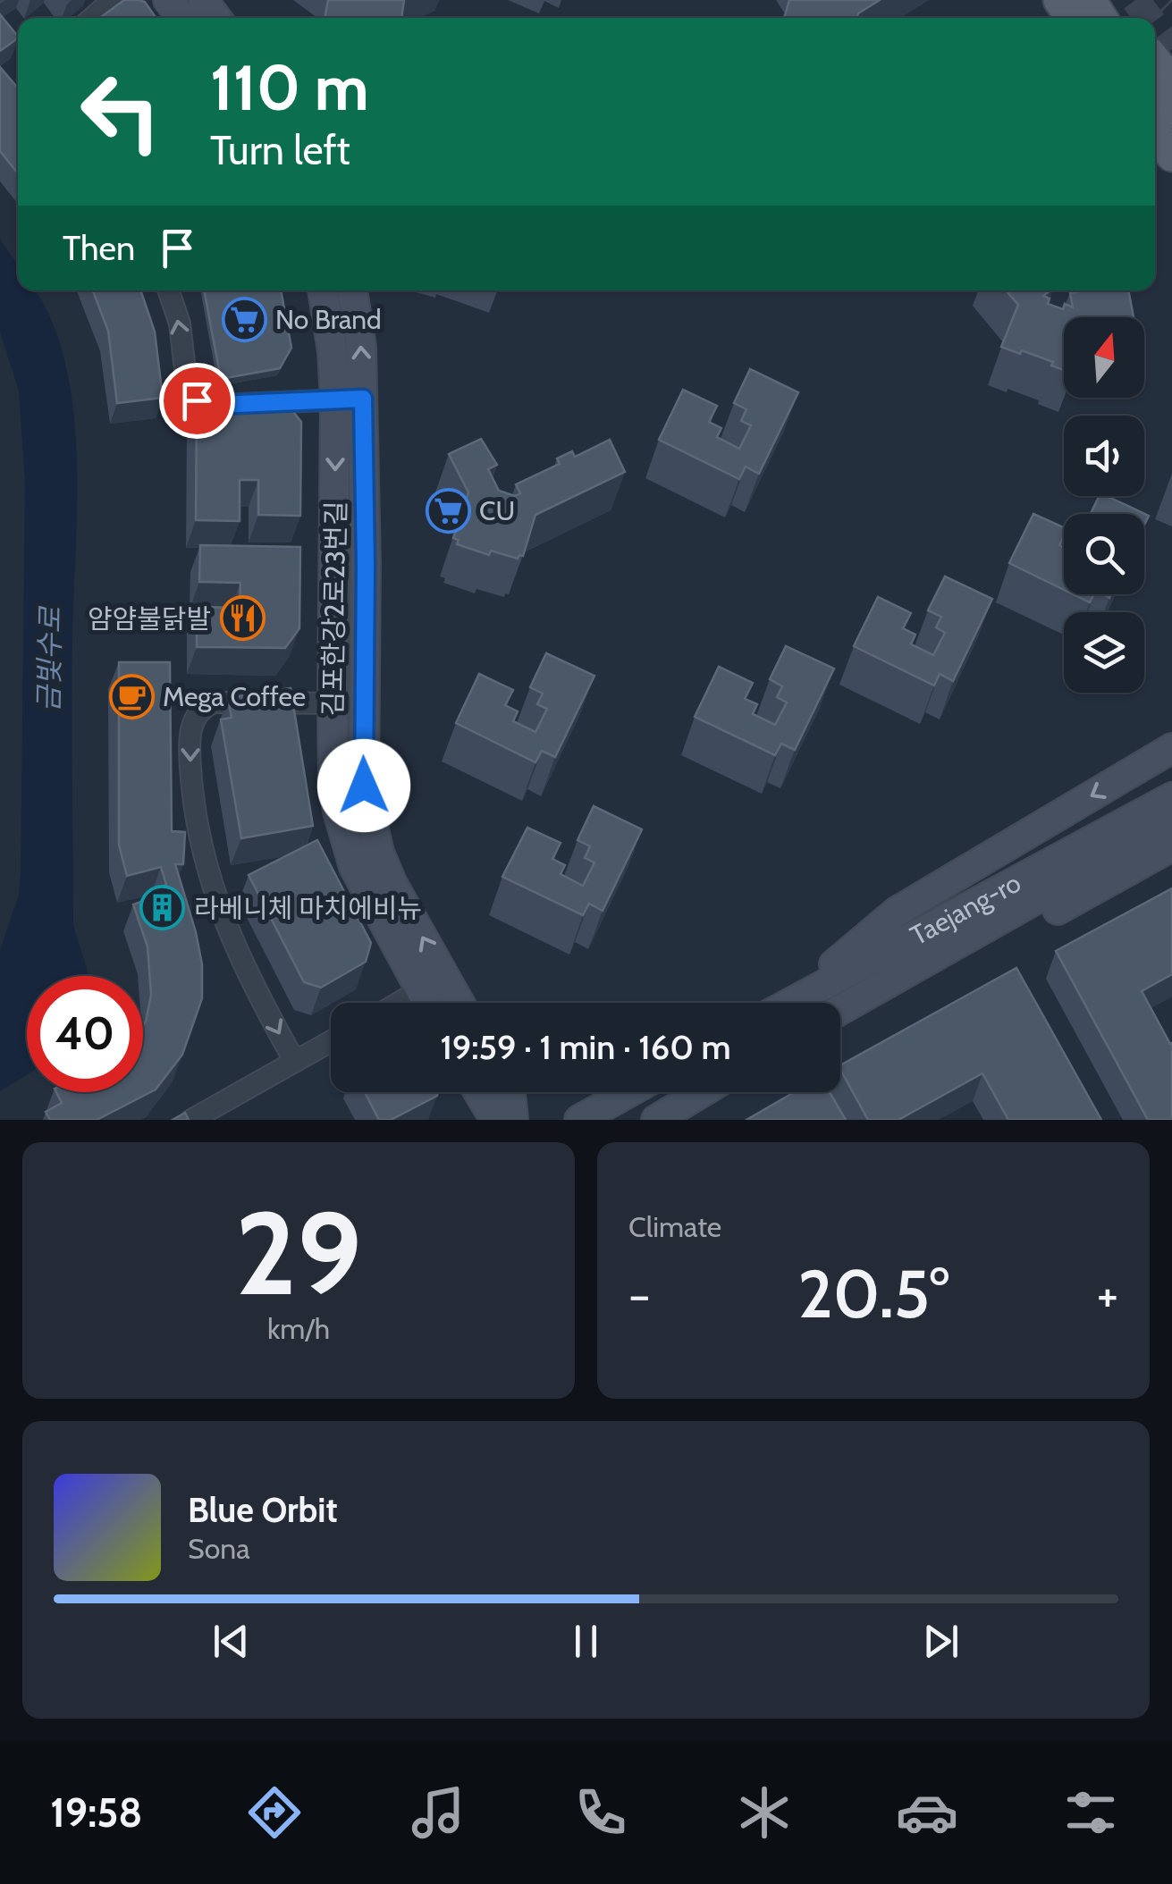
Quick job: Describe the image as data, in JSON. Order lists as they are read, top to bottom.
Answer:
{
  "streets": {
    "street": ["김포한강2로23번길", "Taejang-ro"]
  },
  "water": ["금빛수로"],
  "places": {
    "supermarket": ["No Brand", "CU"],
    "restaurant": ["얌얌불닭발"],
    "cafe": ["Mega Coffee"],
    "building": ["라베니체 마치에비뉴"]
  },
  "north": "top",
  "page": {
    "turn": ["110 m", "Turn left"],
    "then": "Then",
    "limit": "40",
    "trip": "19:59 · 1 min · 160 m",
    "tile": [
      ["29", "km/h"],
      "Climate"
    ],
    "heat": ["−", "20.5°", "+"],
    "song": ["Blue Orbit", "Sona"],
    "tabs": "19:58"
  }
}
